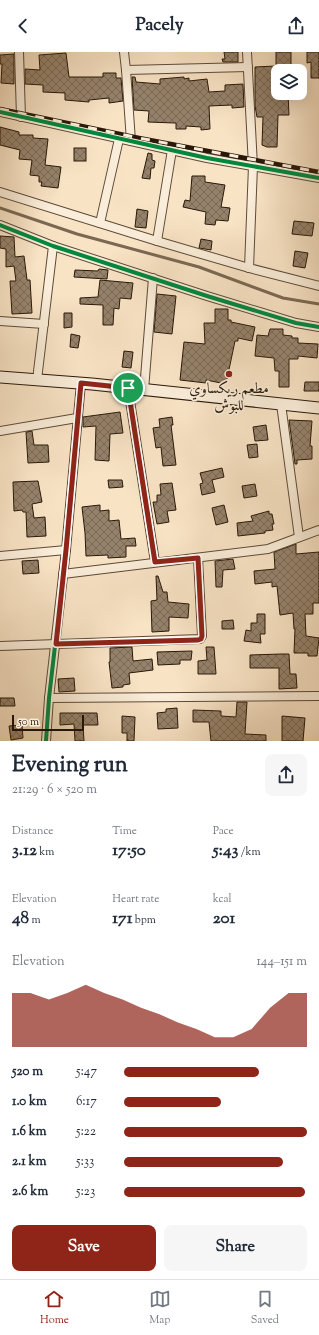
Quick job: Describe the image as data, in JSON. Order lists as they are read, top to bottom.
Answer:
{
  "places": ["مطعم ريكساوي للبوش"],
  "scale_bar": "50 m",
  "page": {
    "header": "Pacely",
    "scale": "50 m",
    "heading": ["Evening run", "21:29 · 6 × 520 m"],
    "stats": [
      ["Distance", "3.12 km"],
      ["Time", "17:50"],
      ["Pace", "5:43 /km"],
      ["Elevation", "48 m"],
      ["Heart rate", "171 bpm"],
      ["kcal", "201"]
    ],
    "chart": ["Elevation", "144–151 m"],
    "list": [
      {
        "name": "520 m",
        "note": "5:47"
      },
      {
        "name": "1.0 km",
        "note": "6:17"
      },
      {
        "name": "1.6 km",
        "note": "5:22"
      },
      {
        "name": "2.1 km",
        "note": "5:33"
      },
      {
        "name": "2.6 km",
        "note": "5:23"
      }
    ],
    "buttons": ["Save", "Share"],
    "tabs": ["Home", "Map", "Saved"]
  }
}
